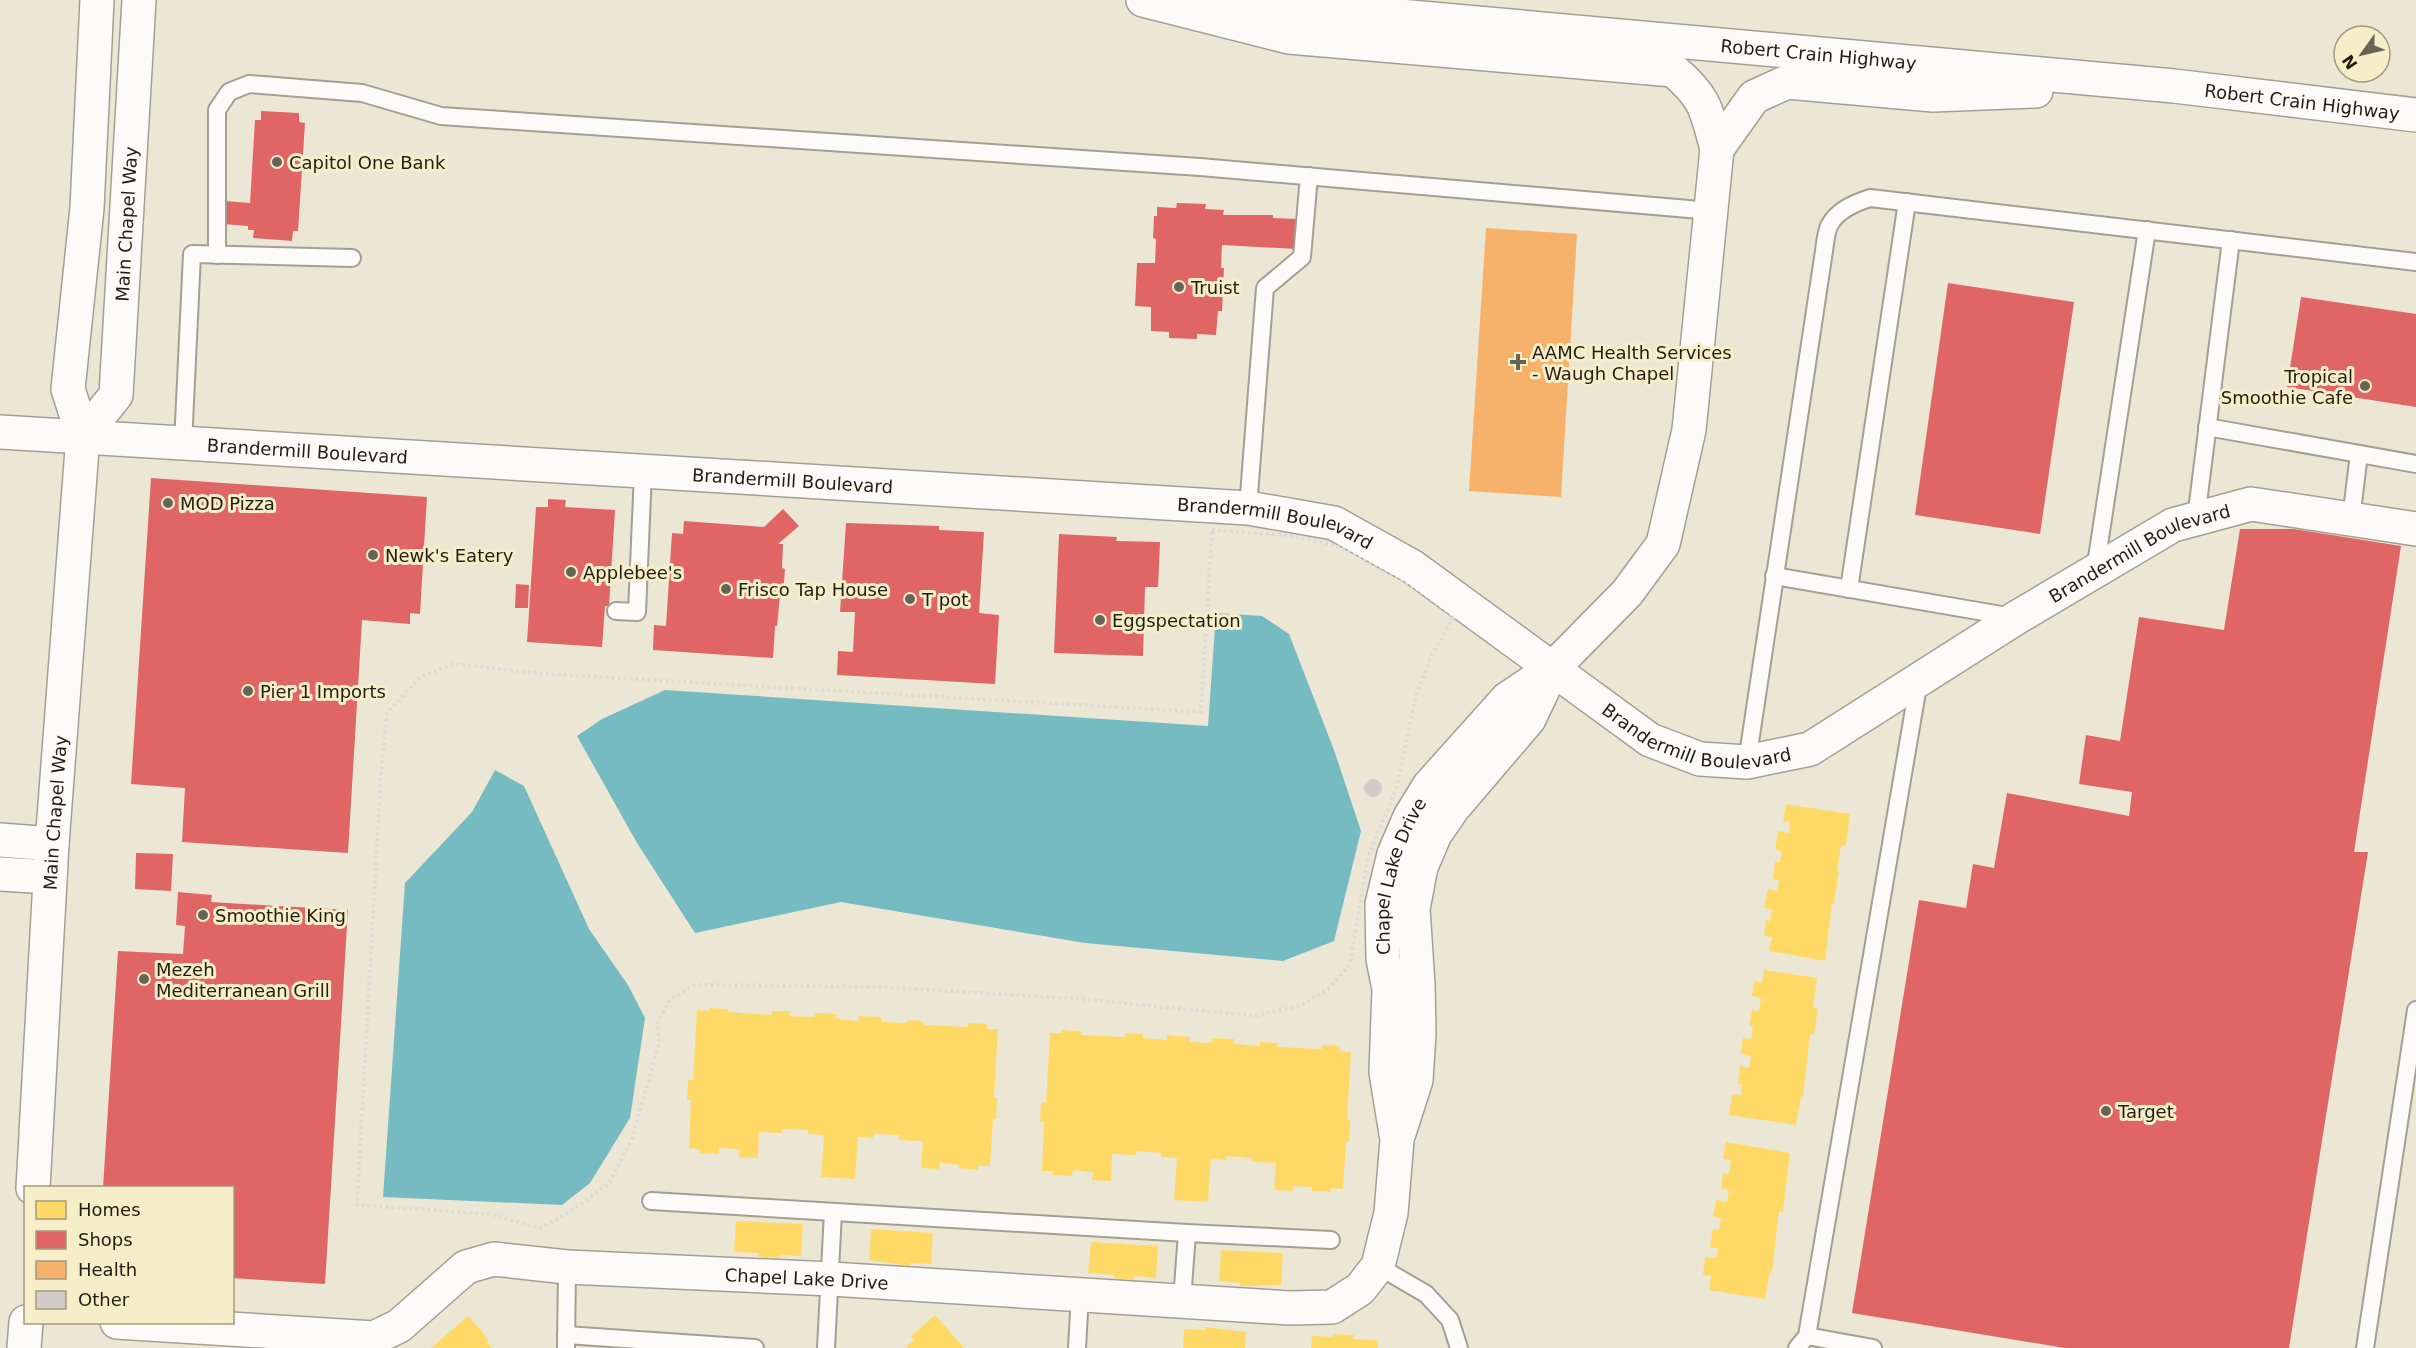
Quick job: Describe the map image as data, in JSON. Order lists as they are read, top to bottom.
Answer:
{
  "streets": {
    "main road": [
      "Robert Crain Highway",
      "Main Chapel Way",
      "Brandermill Boulevard",
      "Chapel Lake Drive"
    ]
  },
  "crossings": [
    ["Main Chapel Way", "Brandermill Boulevard"],
    ["Brandermill Boulevard", "Chapel Lake Drive"]
  ],
  "places": {
    "other": [
      "Capitol One Bank",
      "Truist",
      "Tropical Smoothie Cafe",
      "MOD Pizza",
      "Newk's Eatery",
      "Applebee's",
      "Frisco Tap House",
      "T pot",
      "Eggspectation",
      "Pier 1 Imports",
      "Smoothie King",
      "Mezeh Mediterranean Grill",
      "Target"
    ],
    "health": ["AAMC Health Services - Waugh Chapel"]
  },
  "legend": [
    "Homes",
    "Shops",
    "Health",
    "Other"
  ],
  "north": "bottom left"
}
